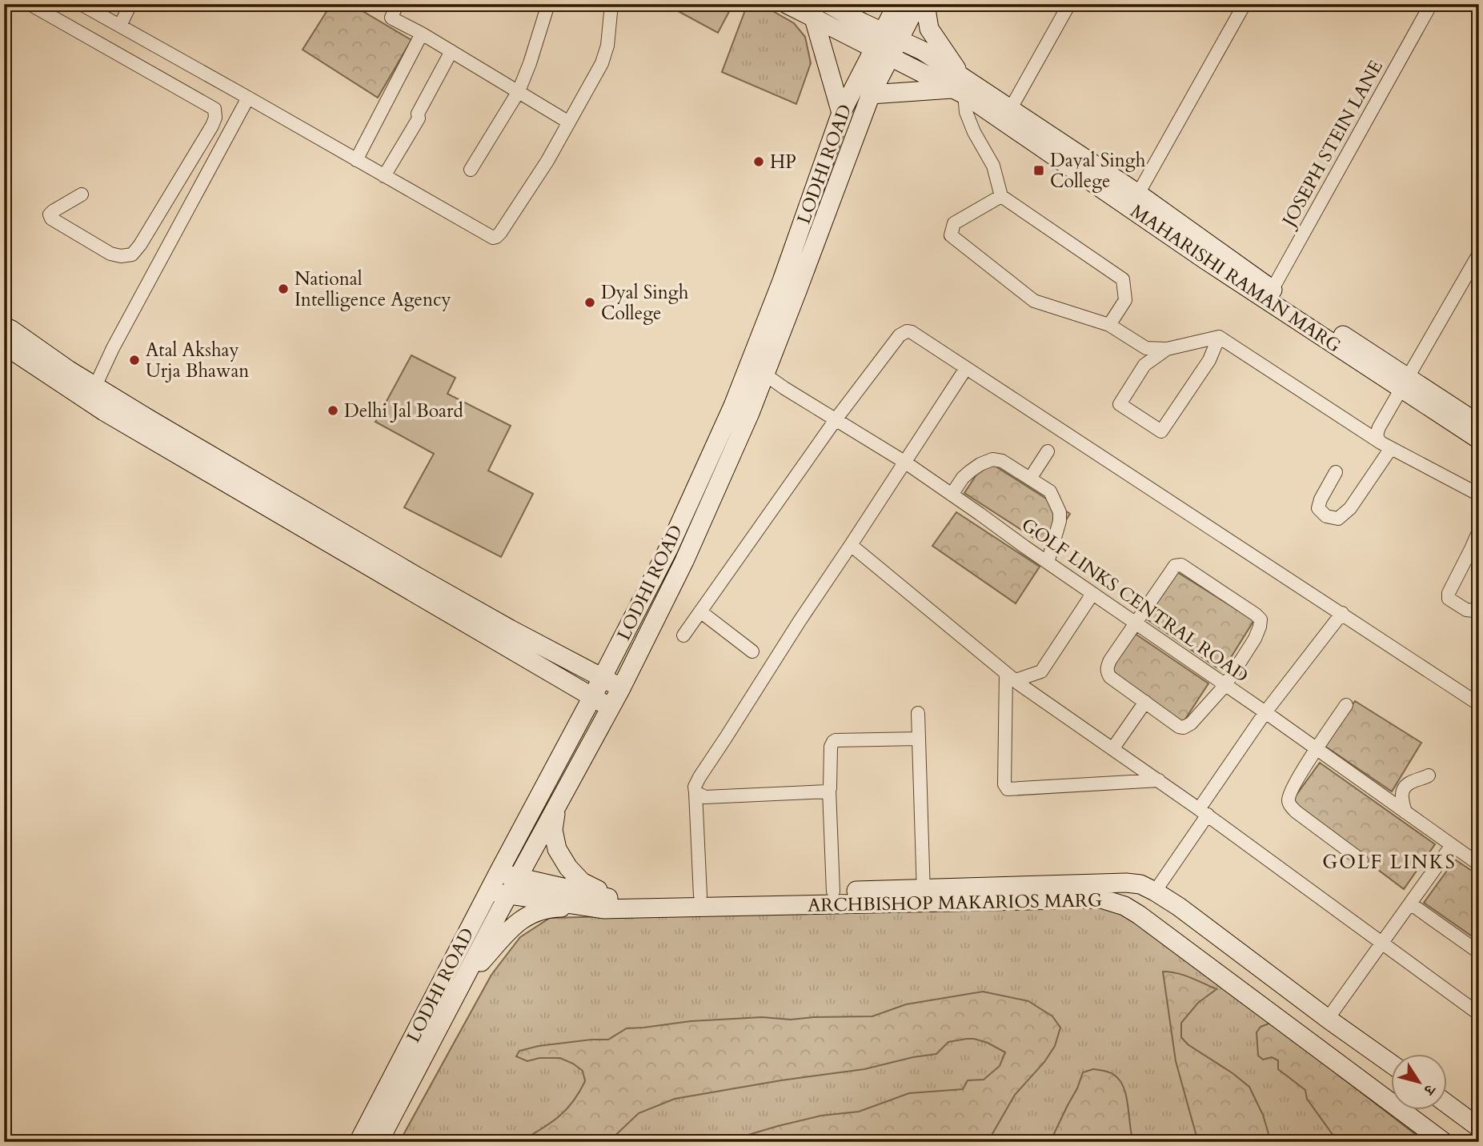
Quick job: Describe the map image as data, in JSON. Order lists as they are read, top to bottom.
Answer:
{
  "streets": {
    "main road": ["LODHI ROAD", "MAHARISHI RAMAN MARG", "ARCHBISHOP MAKARIOS MARG"],
    "street": ["JOSEPH STEIN LANE", "GOLF LINKS CENTRAL ROAD"]
  },
  "crossings": [
    ["JOSEPH STEIN LANE", "MAHARISHI RAMAN MARG"],
    ["LODHI ROAD", "MAHARISHI RAMAN MARG"],
    ["LODHI ROAD", "GOLF LINKS CENTRAL ROAD"],
    ["LODHI ROAD", "ARCHBISHOP MAKARIOS MARG"]
  ],
  "districts": ["GOLF LINKS"],
  "places": {
    "other": [
      "HP",
      "National Intelligence Agency",
      "Dyal Singh College",
      "Atal Akshay Urja Bhawan",
      "Delhi Jal Board"
    ],
    "transit": ["Dayal Singh College"]
  },
  "north": "bottom right"
}
